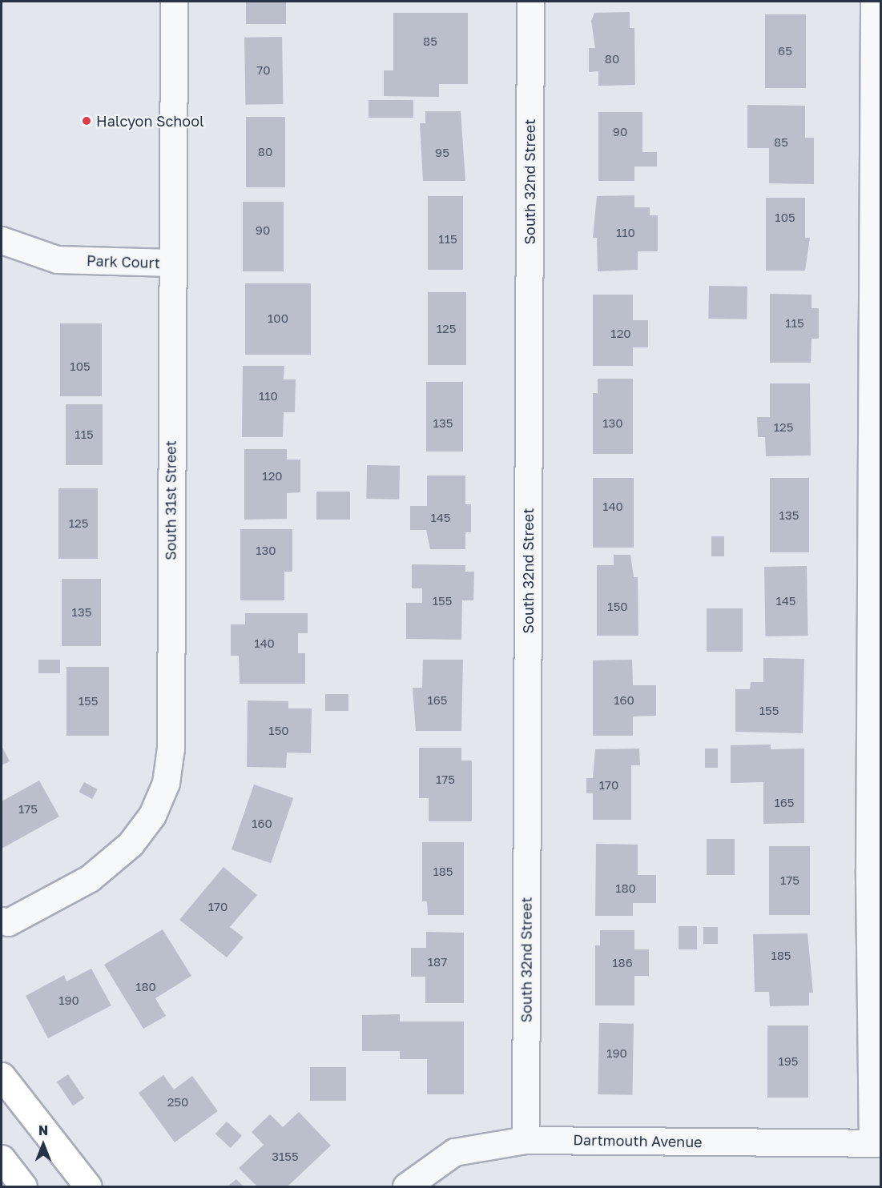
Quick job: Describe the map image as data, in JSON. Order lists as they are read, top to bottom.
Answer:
{
  "streets": {
    "street": [
      "South 32nd Street",
      "Park Court",
      "South 31st Street",
      "Dartmouth Avenue"
    ]
  },
  "crossings": [
    ["South 32nd Street", "Dartmouth Avenue"],
    ["Park Court", "South 31st Street"]
  ],
  "places": ["Halcyon School"],
  "house_numbers": [
    "85",
    "65",
    "80",
    "70",
    "90",
    "85",
    "80",
    "95",
    "105",
    "90",
    "110",
    "115",
    "100",
    "115",
    "125",
    "120",
    "105",
    "110",
    "135",
    "130",
    "125",
    "115",
    "120",
    "140",
    "135",
    "145",
    "125",
    "130",
    "155",
    "145",
    "150",
    "135",
    "140",
    "165",
    "160",
    "155",
    "155",
    "150",
    "175",
    "170",
    "165",
    "175",
    "160",
    "185",
    "175",
    "180",
    "170",
    "185",
    "187",
    "186",
    "180",
    "190",
    "190",
    "195",
    "250",
    "3155"
  ],
  "north": "top"
}
